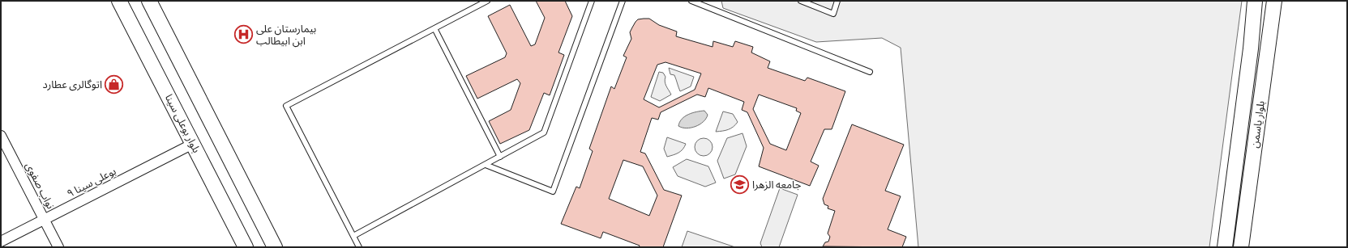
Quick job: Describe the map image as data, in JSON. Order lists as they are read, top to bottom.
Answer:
{
  "streets": {
    "main road": ["بلوار بوعلی سینا", "بلوار یاسمن"],
    "street": ["بوعلی سینا ۹", "نواب صفوی"]
  },
  "crossings": [
    ["بلوار بوعلی سینا", "بوعلی سینا ۹"],
    ["بوعلی سینا ۹", "نواب صفوی"]
  ],
  "places": {
    "hospital": ["بیمارستان علی ابن ابیطالب"],
    "shop": ["اتوگالری عطارد"],
    "school or university": ["جامعه الزهرا"]
  }
}
